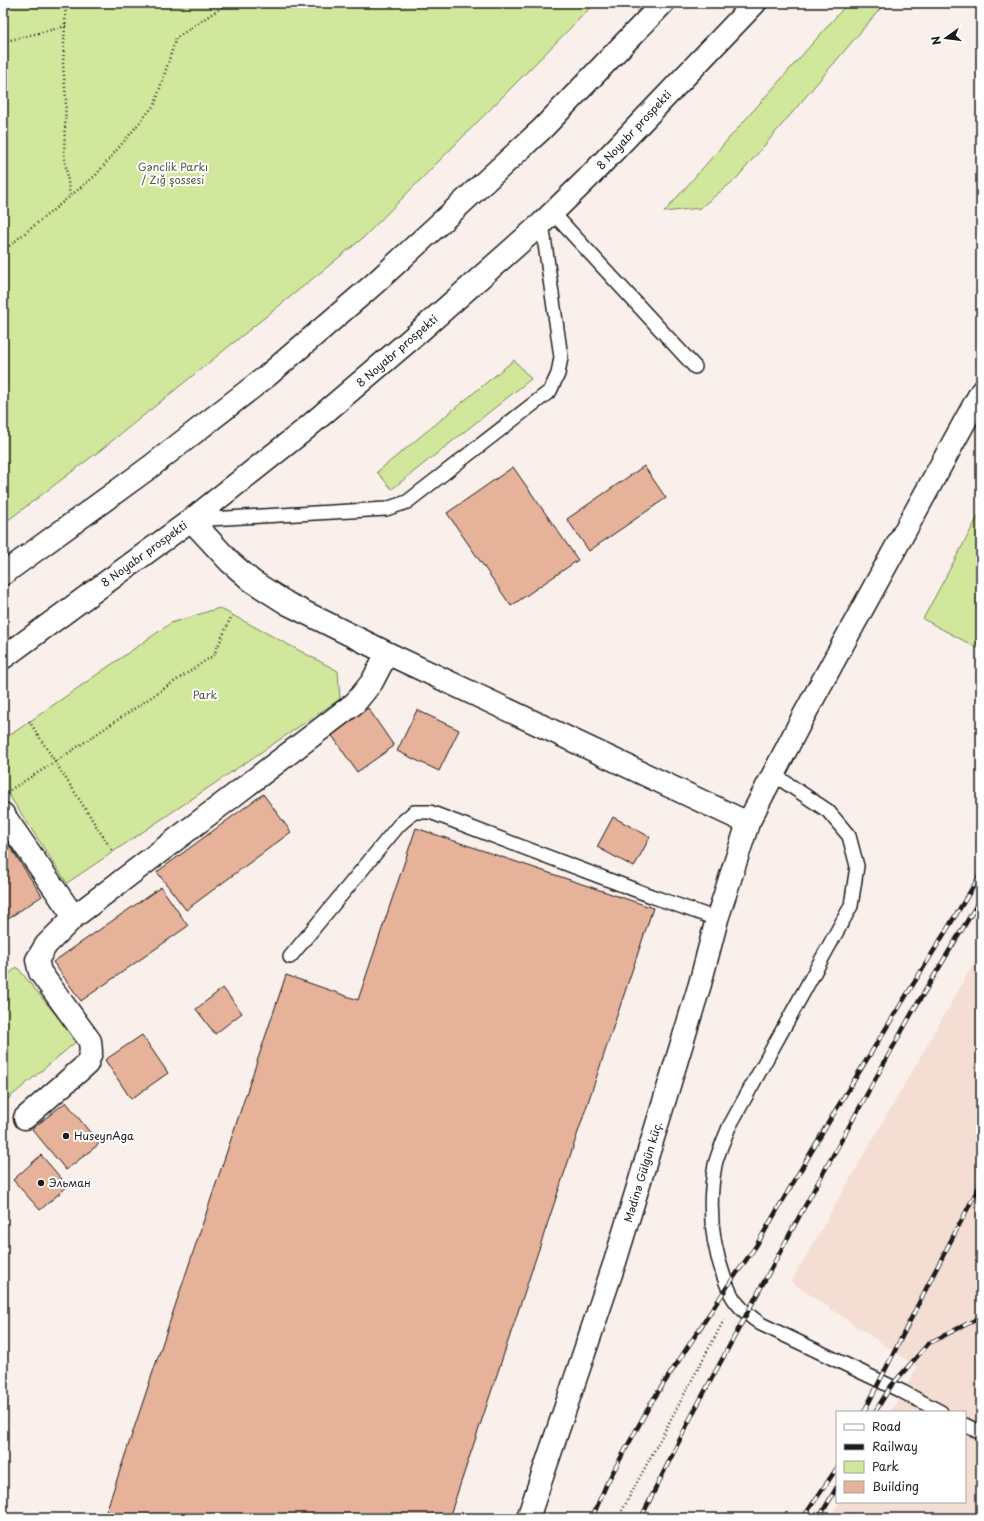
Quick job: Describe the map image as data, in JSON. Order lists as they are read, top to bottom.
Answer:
{
  "streets": {
    "main road": ["8 Noyabr prospekti", "Mədinə Gülgün küç."]
  },
  "parks": ["Gənclik Parkı / Zığ şossesi", "Park"],
  "places": ["HuseynAga", "Эльман"],
  "legend": [
    "Road",
    "Railway",
    "Park",
    "Building"
  ],
  "north": "left"
}
